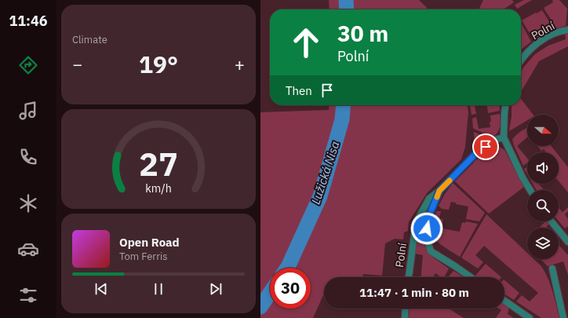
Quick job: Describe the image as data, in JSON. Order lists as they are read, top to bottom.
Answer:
{
  "streets": {
    "street": ["Polní"]
  },
  "water": ["Lužická Nisa"],
  "north": "right",
  "page": {
    "tabs": "11:46",
    "tile": "Climate",
    "turn": ["30 m", "Polní"],
    "heat": ["−", "19°", "+"],
    "then": "Then",
    "song": ["Open Road", "Tom Ferris"],
    "limit": "30",
    "trip": "11:47 · 1 min · 80 m",
    "gauge": ["27", "km/h"]
  }
}
